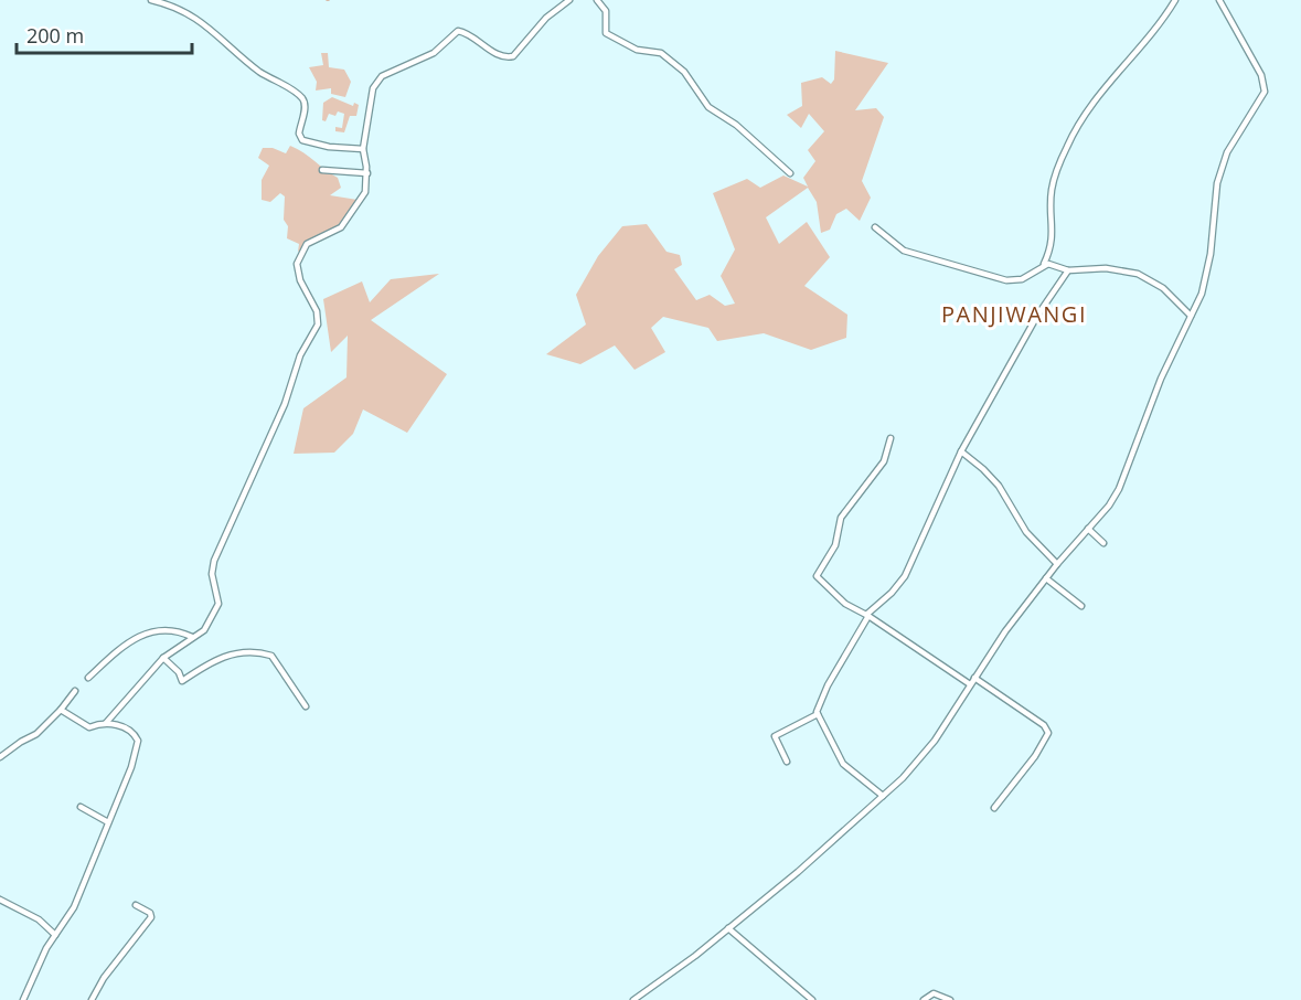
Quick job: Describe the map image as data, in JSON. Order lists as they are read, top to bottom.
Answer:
{
  "districts": ["PANJIWANGI"],
  "scale_bar": "200 m"
}
